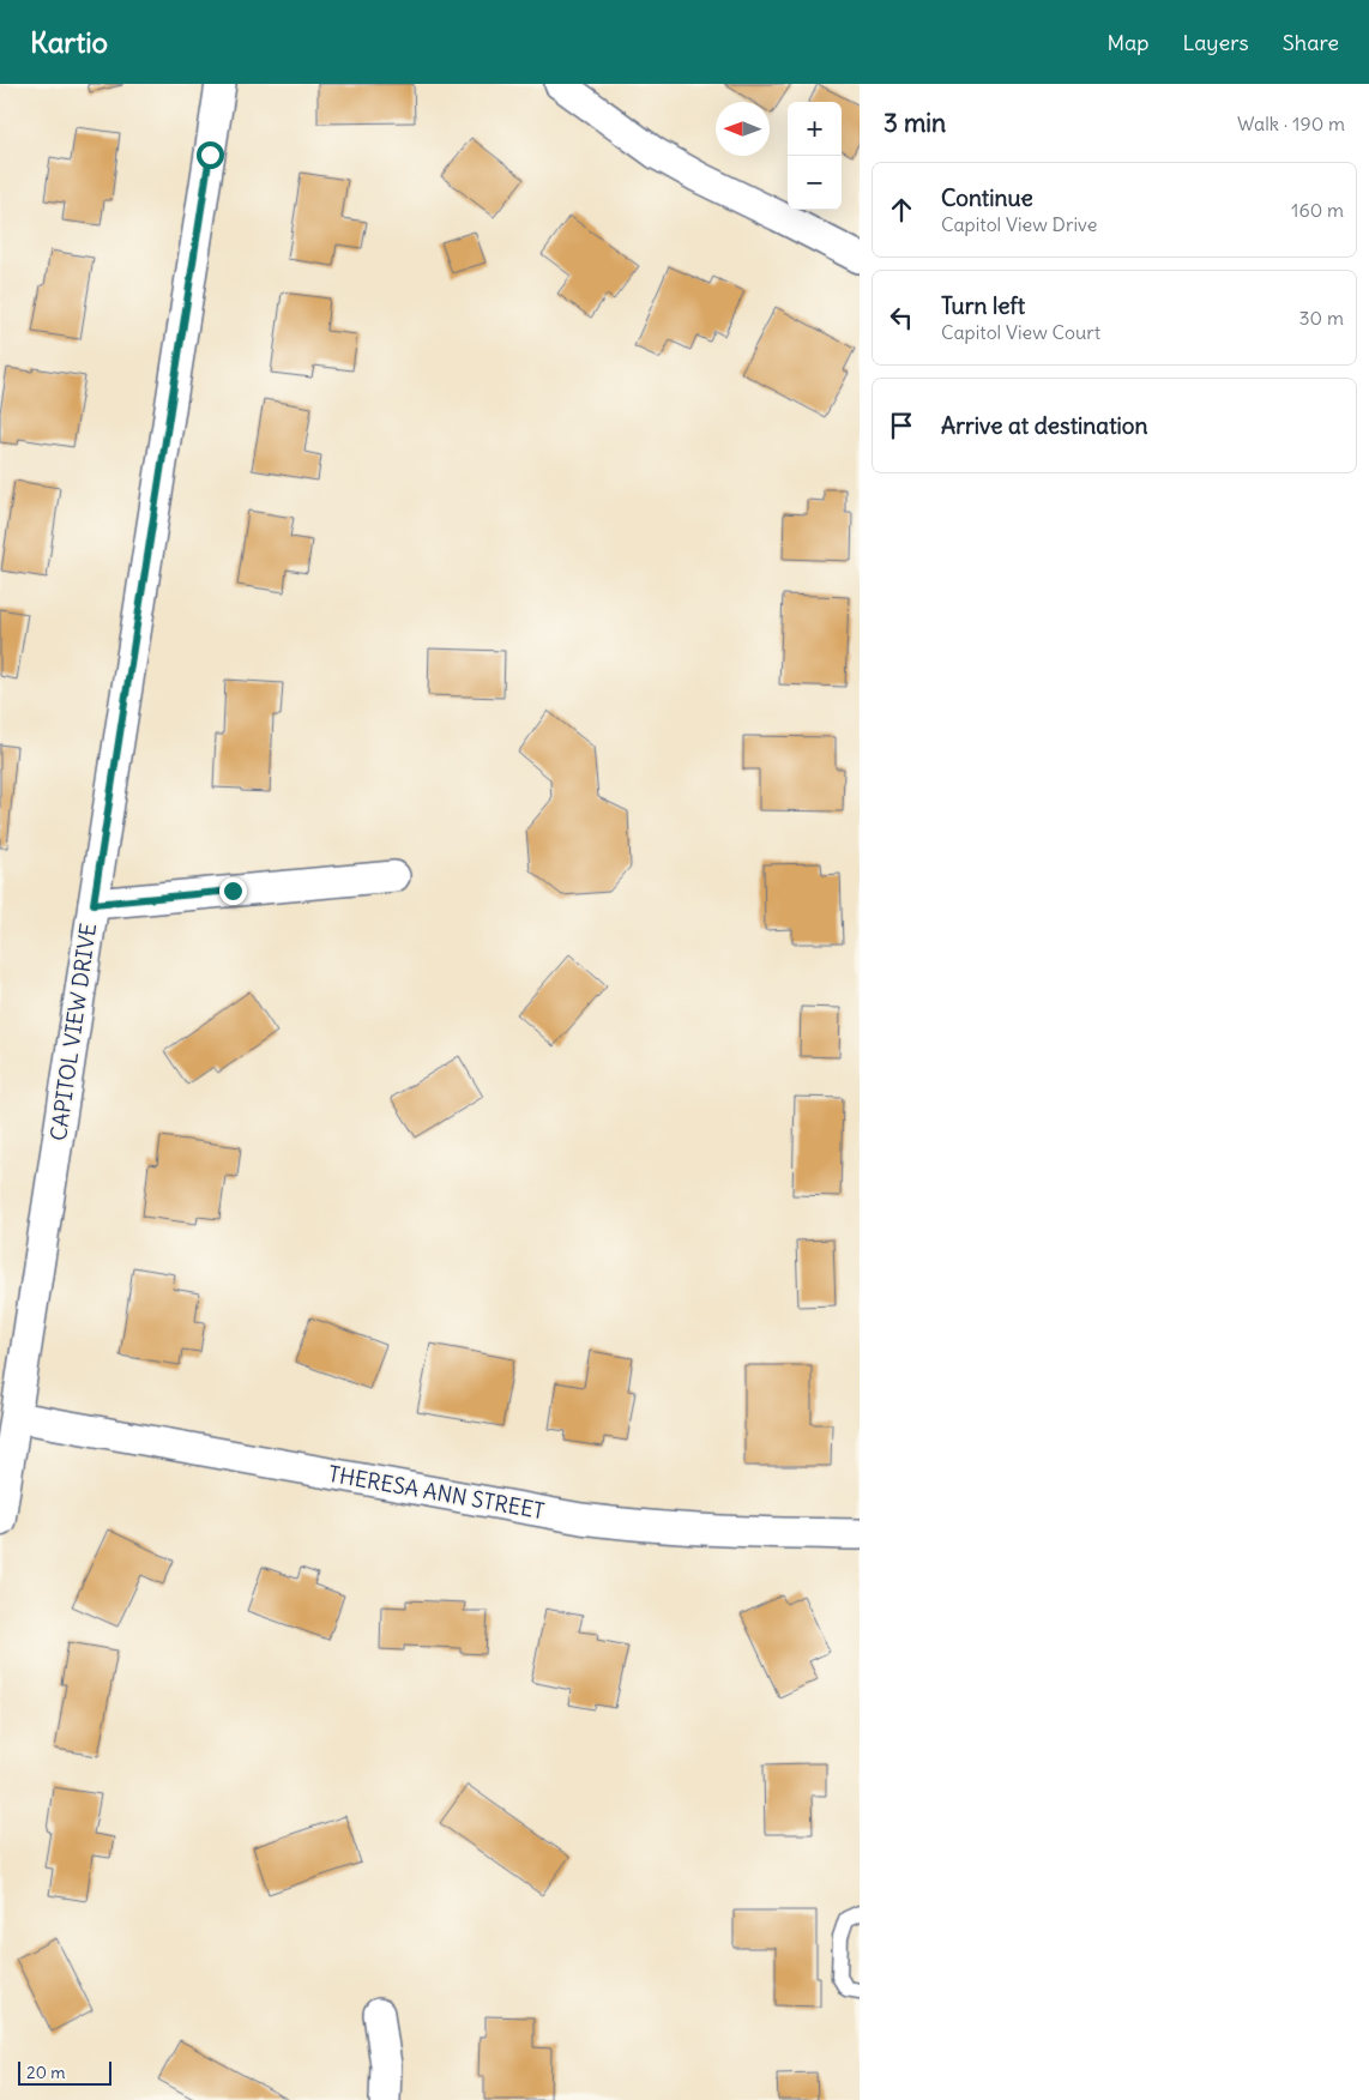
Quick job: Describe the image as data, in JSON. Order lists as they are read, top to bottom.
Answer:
{
  "streets": {
    "street": ["CAPITOL VIEW DRIVE", "THERESA ANN STREET"]
  },
  "crossings": [
    ["CAPITOL VIEW DRIVE", "THERESA ANN STREET"]
  ],
  "scale_bar": "20 m",
  "north": "left",
  "page": {
    "header": "Kartio",
    "nav": ["Map", "Layers", "Share"],
    "heading": ["3 min", "Walk · 190 m"],
    "map_buttons": ["+", "−"],
    "list": [
      ["Continue", "Capitol View Drive", "160 m"],
      ["Turn left", "Capitol View Court", "30 m"],
      "Arrive at destination"
    ],
    "scale": "20 m"
  }
}
